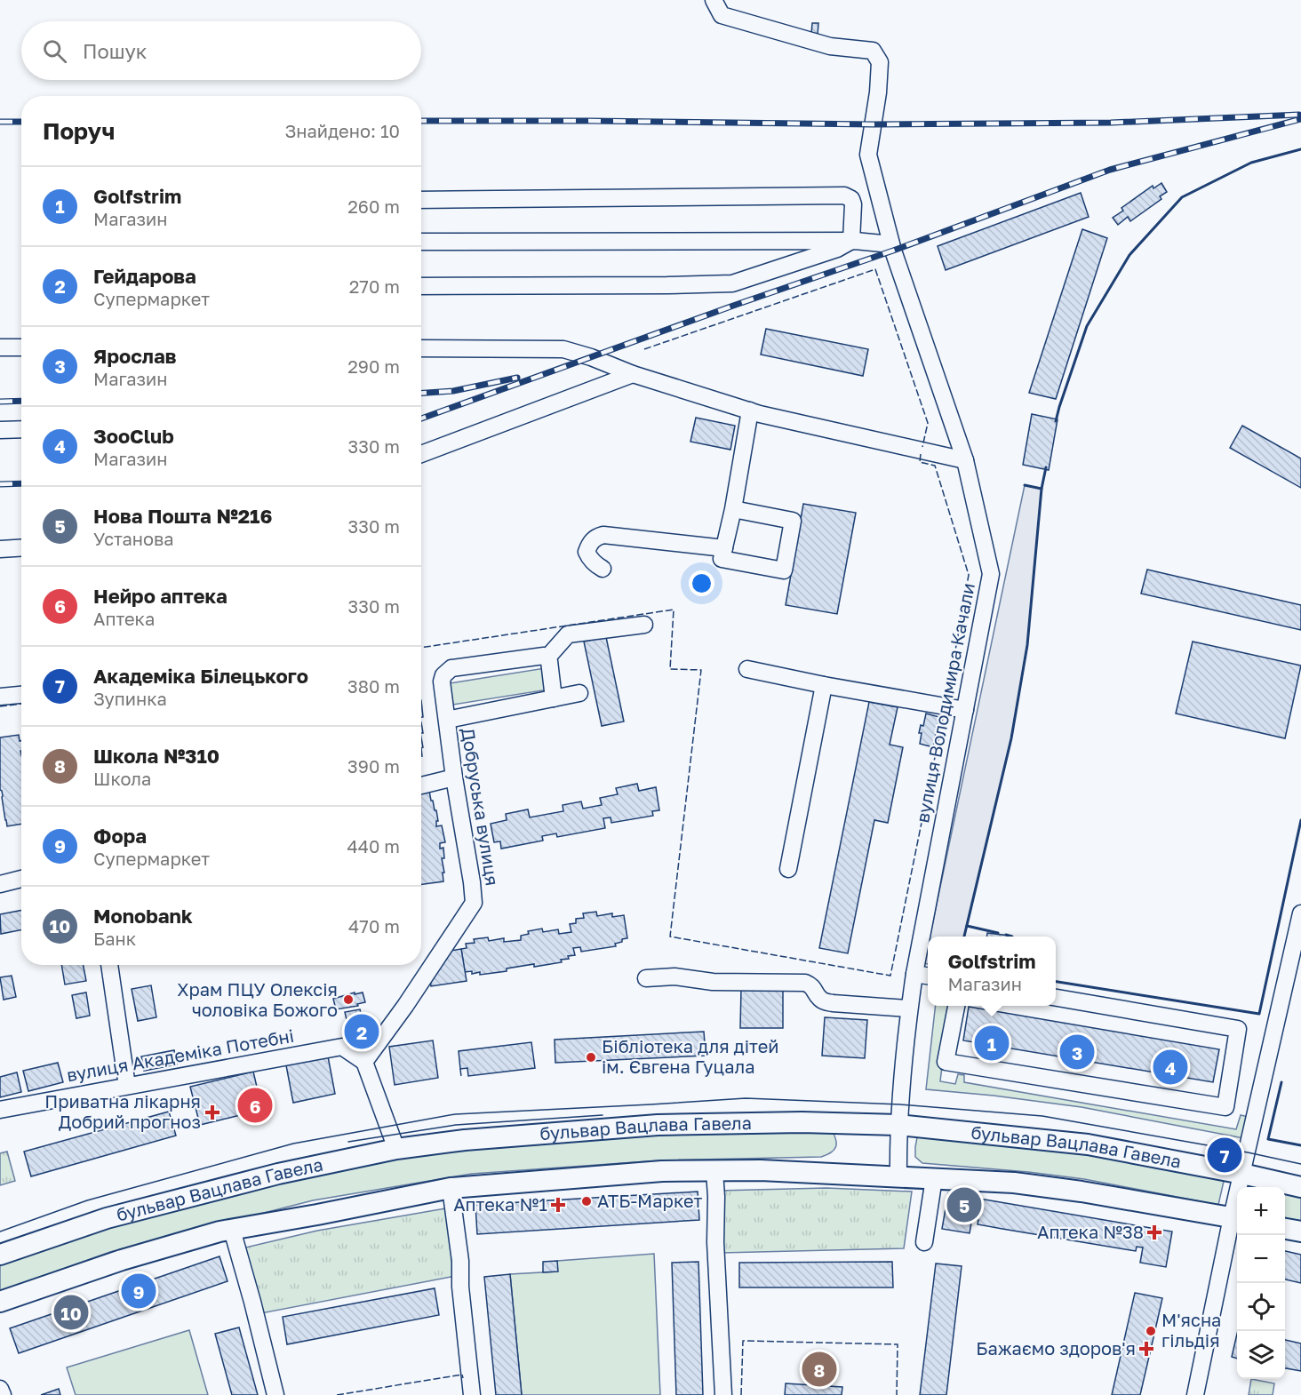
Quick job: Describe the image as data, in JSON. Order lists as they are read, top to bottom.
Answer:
{
  "streets": {
    "main road": ["бульвар Вацлава Гавела"],
    "street": ["вулиця Володимира Качали", "Добруська вулиця", "вулиця Академіка Потебні"]
  },
  "crossings": [
    ["вулиця Володимира Качали", "бульвар Вацлава Гавела"],
    ["Добруська вулиця", "вулиця Академіка Потебні"]
  ],
  "places": {
    "other": [
      "Храм ПЦУ Олексія чоловіка Божого",
      "Бібліотека для дітей ім. Євгена Гуцала",
      "АТБ-Маркет",
      "М'ясна гільдія"
    ],
    "health": [
      "Приватна лікарня Добрий прогноз",
      "Аптека №1",
      "Аптека №38",
      "Бажаємо здоров'я"
    ]
  },
  "page": {
    "search": "Пошук",
    "heading": ["Поруч", "Знайдено: 10"],
    "list": [
      {
        "mark": "1",
        "name": "Golfstrim",
        "note": "Магазин",
        "value": "260 m"
      },
      {
        "mark": "2",
        "name": "Гейдарова",
        "note": "Супермаркет",
        "value": "270 m"
      },
      {
        "mark": "3",
        "name": "Ярослав",
        "note": "Магазин",
        "value": "290 m"
      },
      {
        "mark": "4",
        "name": "ЗооClub",
        "note": "Магазин",
        "value": "330 m"
      },
      {
        "mark": "5",
        "name": "Нова Пошта №216",
        "note": "Установа",
        "value": "330 m"
      },
      {
        "mark": "6",
        "name": "Нейро аптека",
        "note": "Аптека",
        "value": "330 m"
      },
      {
        "mark": "7",
        "name": "Академіка Білецького",
        "note": "Зупинка",
        "value": "380 m"
      },
      {
        "mark": "8",
        "name": "Школа №310",
        "note": "Школа",
        "value": "390 m"
      },
      {
        "mark": "9",
        "name": "Фора",
        "note": "Супермаркет",
        "value": "440 m"
      },
      {
        "mark": "10",
        "name": "Monobank",
        "note": "Банк",
        "value": "470 m"
      }
    ],
    "popup": ["Golfstrim", "Магазин"],
    "pins": [
      "2",
      "1",
      "3",
      "4",
      "6",
      "7",
      "5",
      "9",
      "10",
      "8"
    ],
    "map_buttons": ["+", "−"]
  }
}
